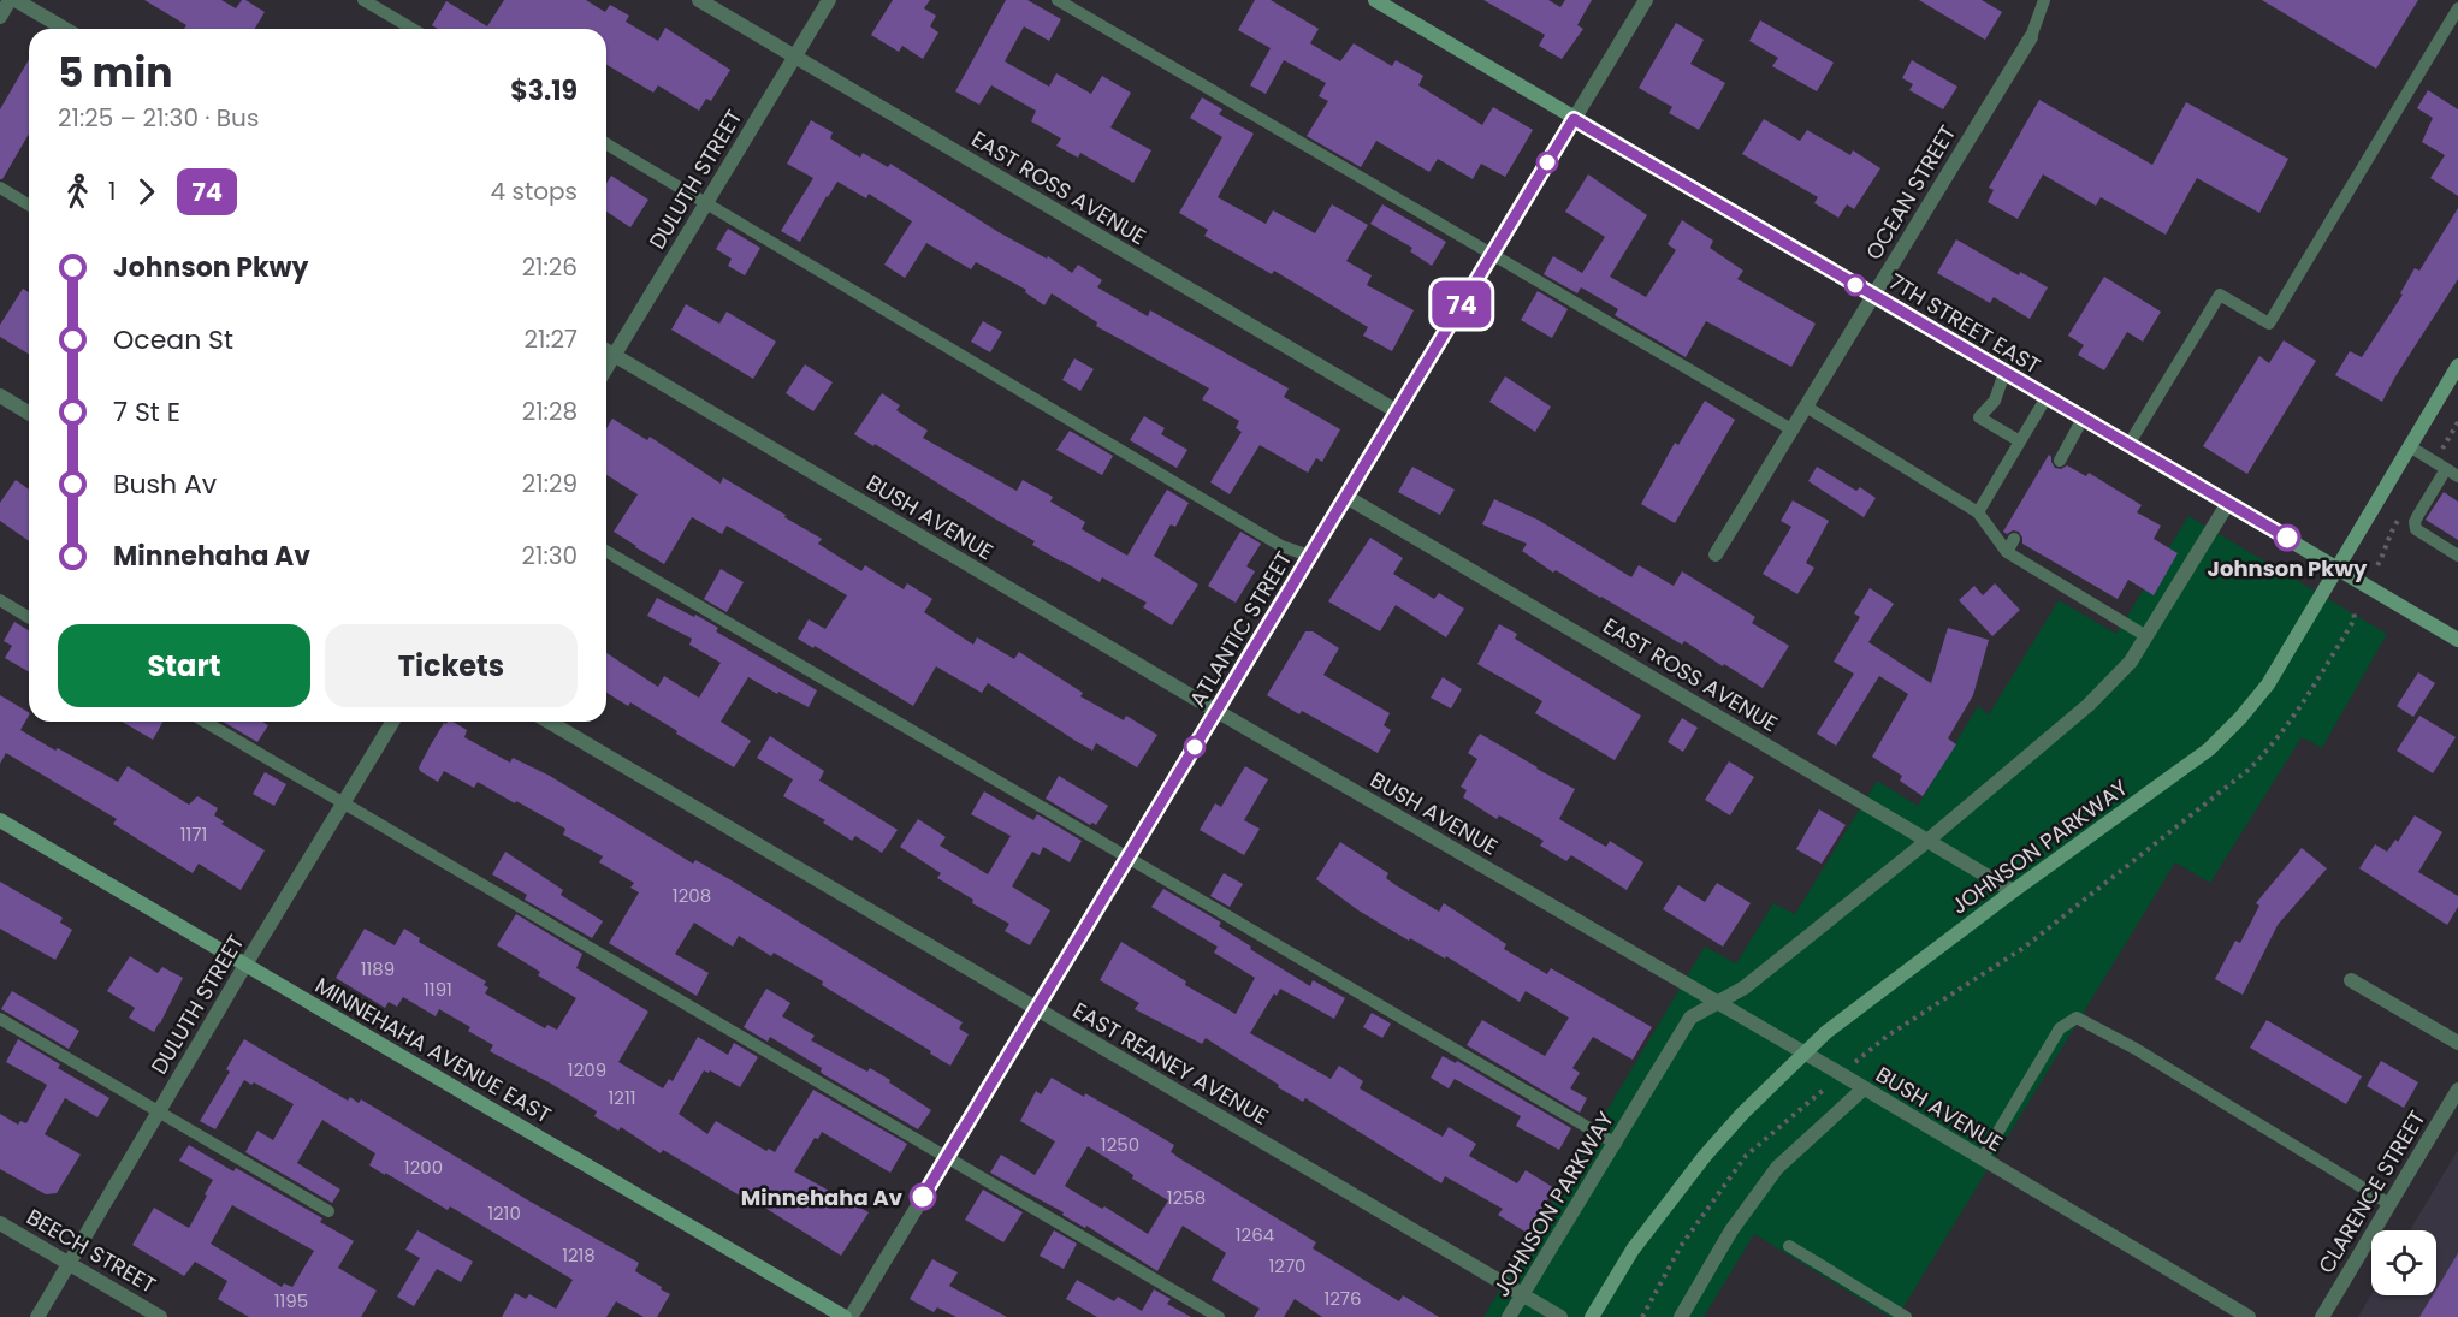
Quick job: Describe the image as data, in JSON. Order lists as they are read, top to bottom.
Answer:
{
  "streets": {
    "street": [
      "DULUTH STREET",
      "EAST ROSS AVENUE",
      "OCEAN STREET",
      "7TH STREET EAST",
      "BUSH AVENUE",
      "ATLANTIC STREET",
      "JOHNSON PARKWAY",
      "MINNEHAHA AVENUE EAST",
      "EAST REANEY AVENUE",
      "CLARENCE STREET",
      "BEECH STREET"
    ]
  },
  "crossings": [
    ["DULUTH STREET", "EAST ROSS AVENUE"],
    ["DULUTH STREET", "BUSH AVENUE"],
    ["DULUTH STREET", "MINNEHAHA AVENUE EAST"],
    ["DULUTH STREET", "BEECH STREET"],
    ["EAST ROSS AVENUE", "ATLANTIC STREET"],
    ["EAST ROSS AVENUE", "JOHNSON PARKWAY"],
    ["OCEAN STREET", "7TH STREET EAST"],
    ["7TH STREET EAST", "ATLANTIC STREET"],
    ["7TH STREET EAST", "JOHNSON PARKWAY"],
    ["BUSH AVENUE", "ATLANTIC STREET"],
    ["BUSH AVENUE", "JOHNSON PARKWAY"],
    ["ATLANTIC STREET", "EAST REANEY AVENUE"],
    ["JOHNSON PARKWAY", "EAST REANEY AVENUE"]
  ],
  "places": ["Johnson Pkwy", "Minnehaha Av"],
  "lines": ["bus line 74"],
  "house_numbers": [
    "1171",
    "1208",
    "1189",
    "1191",
    "1209",
    "1211",
    "1250",
    "1200",
    "1258",
    "1210",
    "1264",
    "1218",
    "1270",
    "1276",
    "1195"
  ],
  "page": {
    "on_map": "74",
    "heading": ["5 min", "21:25 – 21:30 · Bus", "$3.19"],
    "legs": ["1", "74", "4 stops"],
    "list": [
      {
        "name": "Johnson Pkwy",
        "value": "21:26"
      },
      {
        "name": "Ocean St",
        "value": "21:27"
      },
      {
        "name": "7 St E",
        "value": "21:28"
      },
      {
        "name": "Bush Av",
        "value": "21:29"
      },
      {
        "name": "Minnehaha Av",
        "value": "21:30"
      }
    ],
    "buttons": ["Start", "Tickets"]
  }
}
